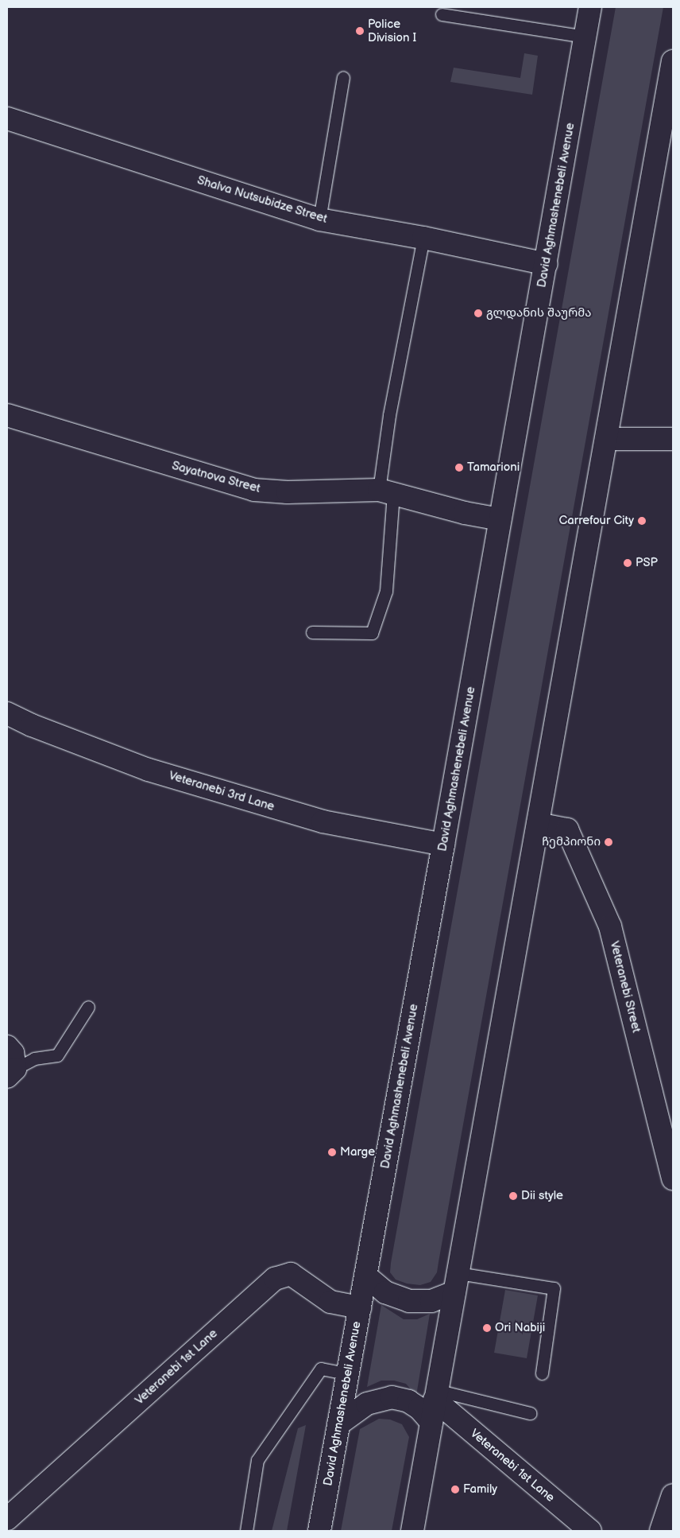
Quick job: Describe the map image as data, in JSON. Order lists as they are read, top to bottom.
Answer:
{
  "streets": {
    "main road": [
      "Shalva Nutsubidze Street",
      "David Aghmashenebeli Avenue",
      "Sayatnova Street",
      "Veteranebi 3rd Lane",
      "Veteranebi Street",
      "Veteranebi 1st Lane"
    ]
  },
  "crossings": [
    ["Shalva Nutsubidze Street", "David Aghmashenebeli Avenue"],
    ["David Aghmashenebeli Avenue", "Sayatnova Street"],
    ["David Aghmashenebeli Avenue", "Veteranebi 3rd Lane"],
    ["David Aghmashenebeli Avenue", "Veteranebi 1st Lane"]
  ],
  "places": [
    "Police Division I",
    "გლდანის შაურმა",
    "Tamarioni",
    "Carrefour City",
    "PSP",
    "ჩემპიონი",
    "Marge",
    "Dii style",
    "Ori Nabiji",
    "Family"
  ]
}
